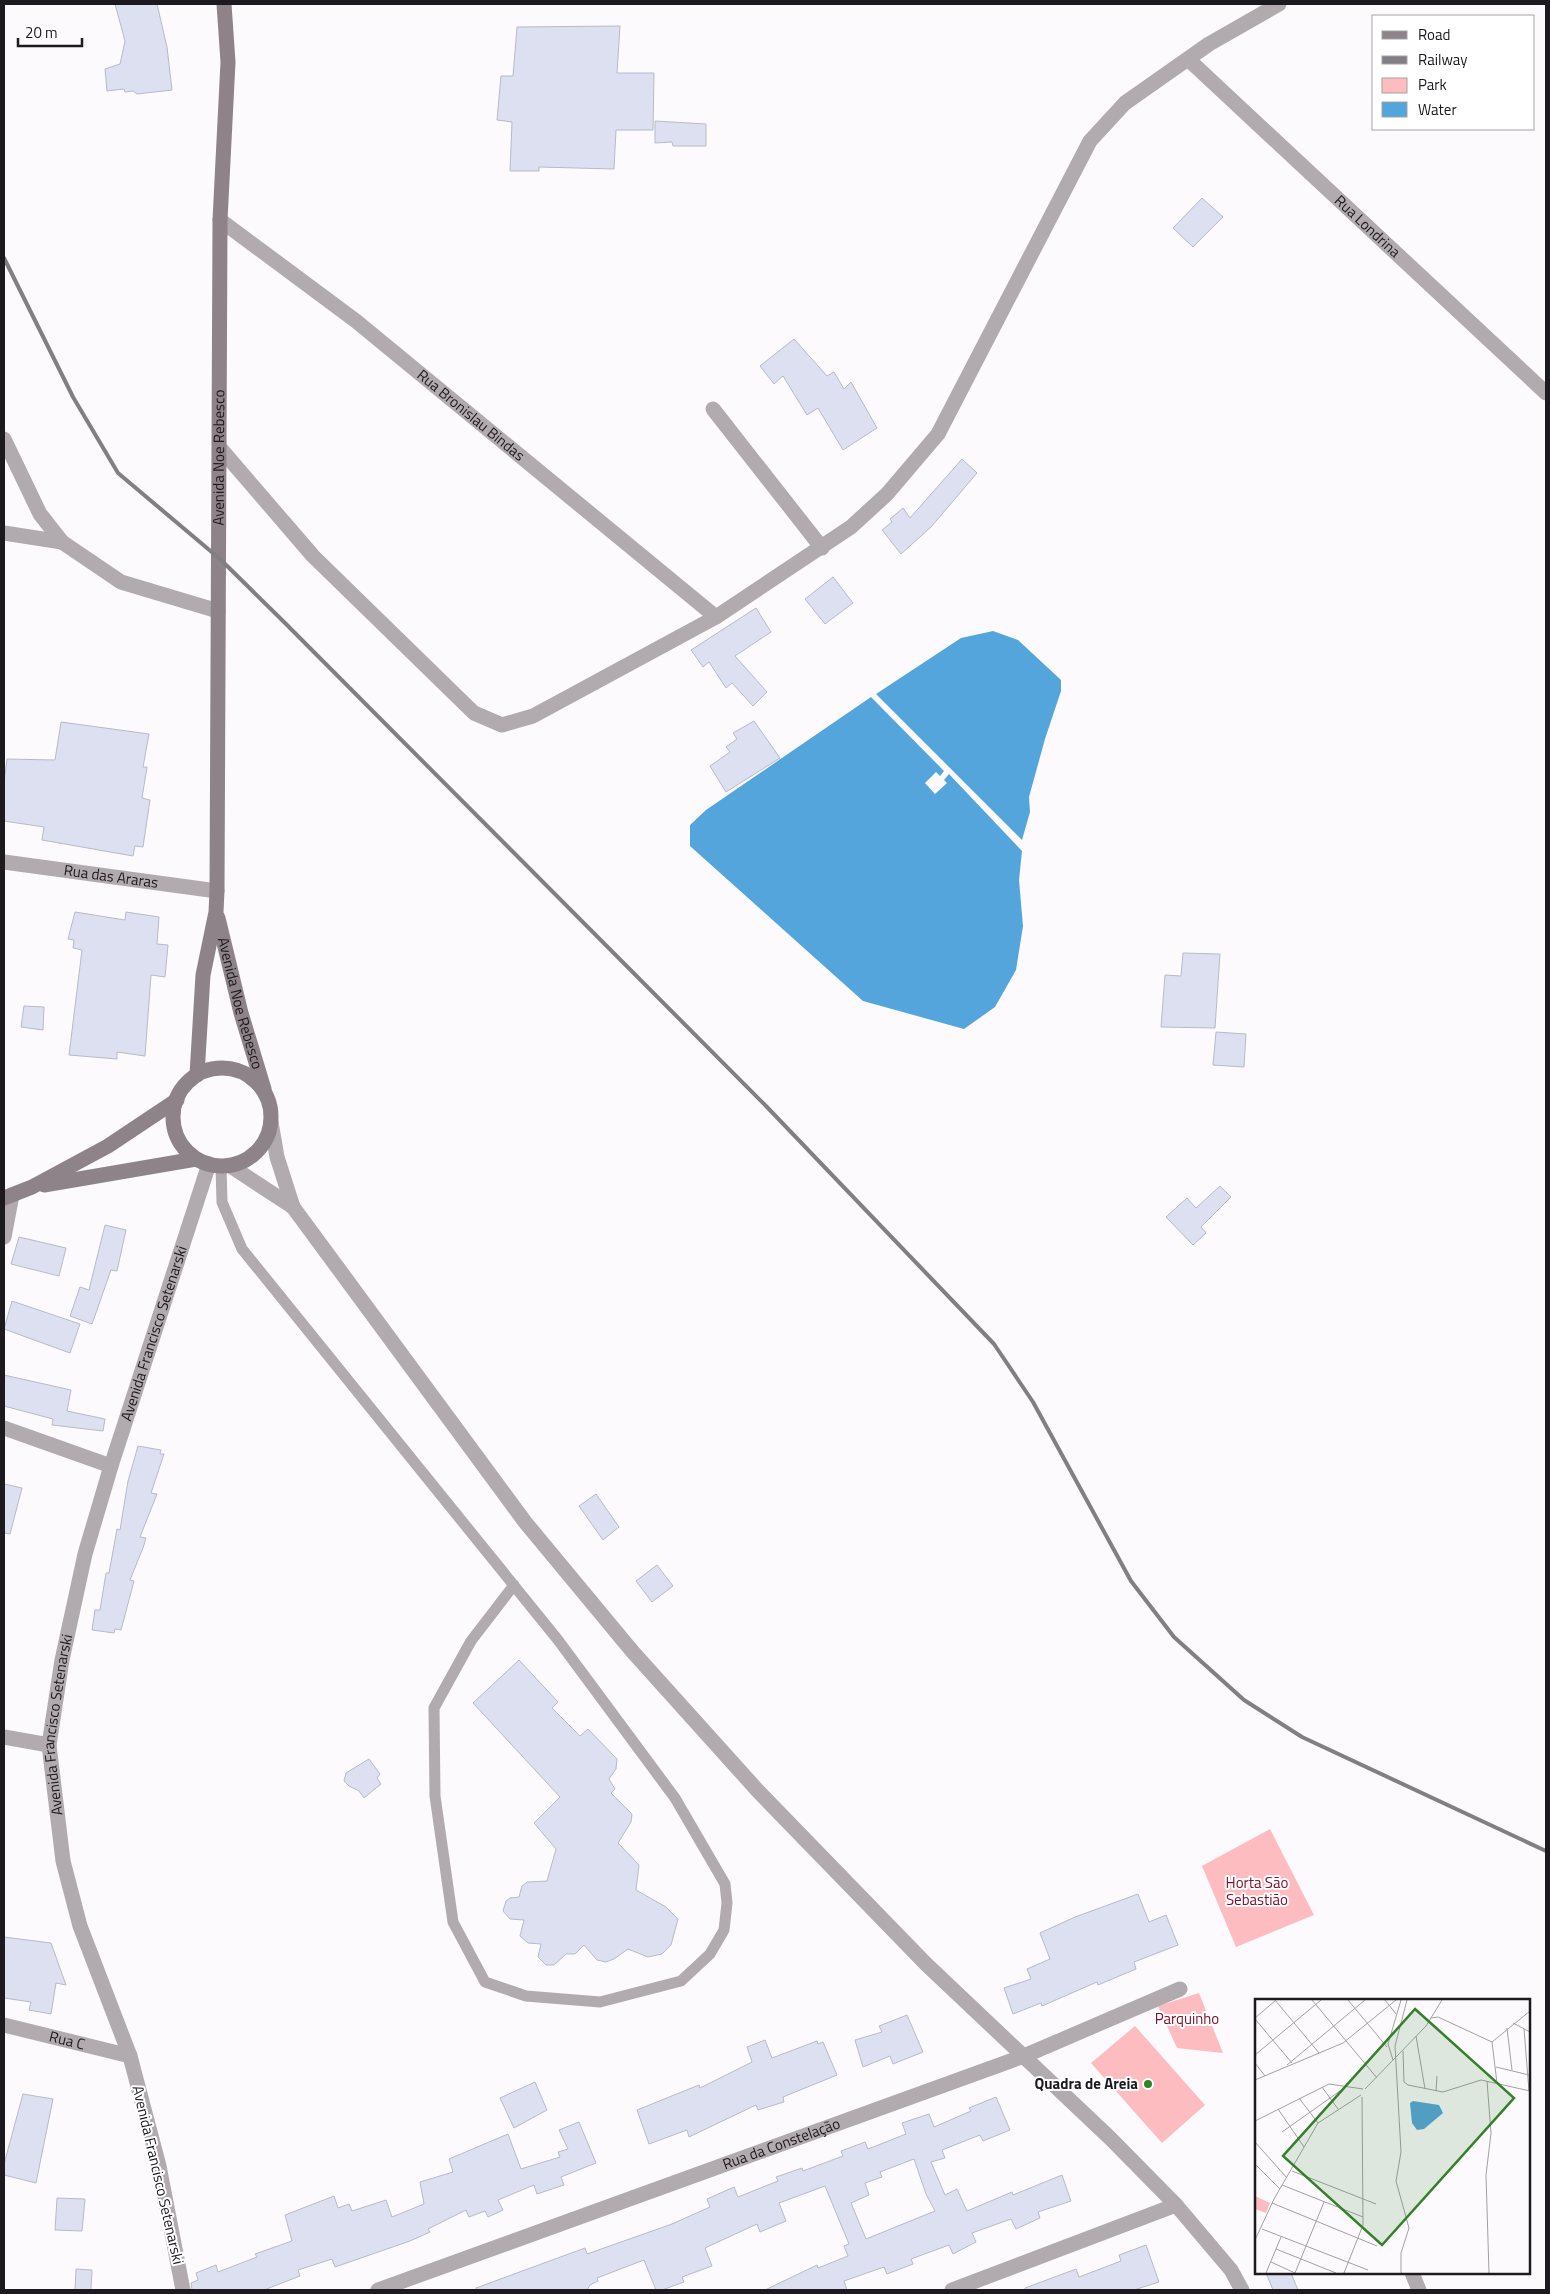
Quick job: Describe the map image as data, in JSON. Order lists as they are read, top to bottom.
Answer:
{
  "streets": {
    "main road": ["Avenida Noe Rebesco"],
    "street": [
      "Rua Londrina",
      "Rua Bronislau Bindas",
      "Rua das Araras",
      "Avenida Francisco Setenarski",
      "Rua C",
      "Rua da Constelação"
    ]
  },
  "crossings": [
    ["Rua Bronislau Bindas", "Avenida Noe Rebesco"],
    ["Avenida Noe Rebesco", "Rua das Araras"],
    ["Avenida Noe Rebesco", "Avenida Francisco Setenarski"],
    ["Avenida Francisco Setenarski", "Rua C"]
  ],
  "parks": ["Horta São Sebastião", "Parquinho"],
  "places": ["Quadra de Areia"],
  "legend": [
    "Road",
    "Railway",
    "Park",
    "Water"
  ],
  "scale_bar": "20 m"
}
